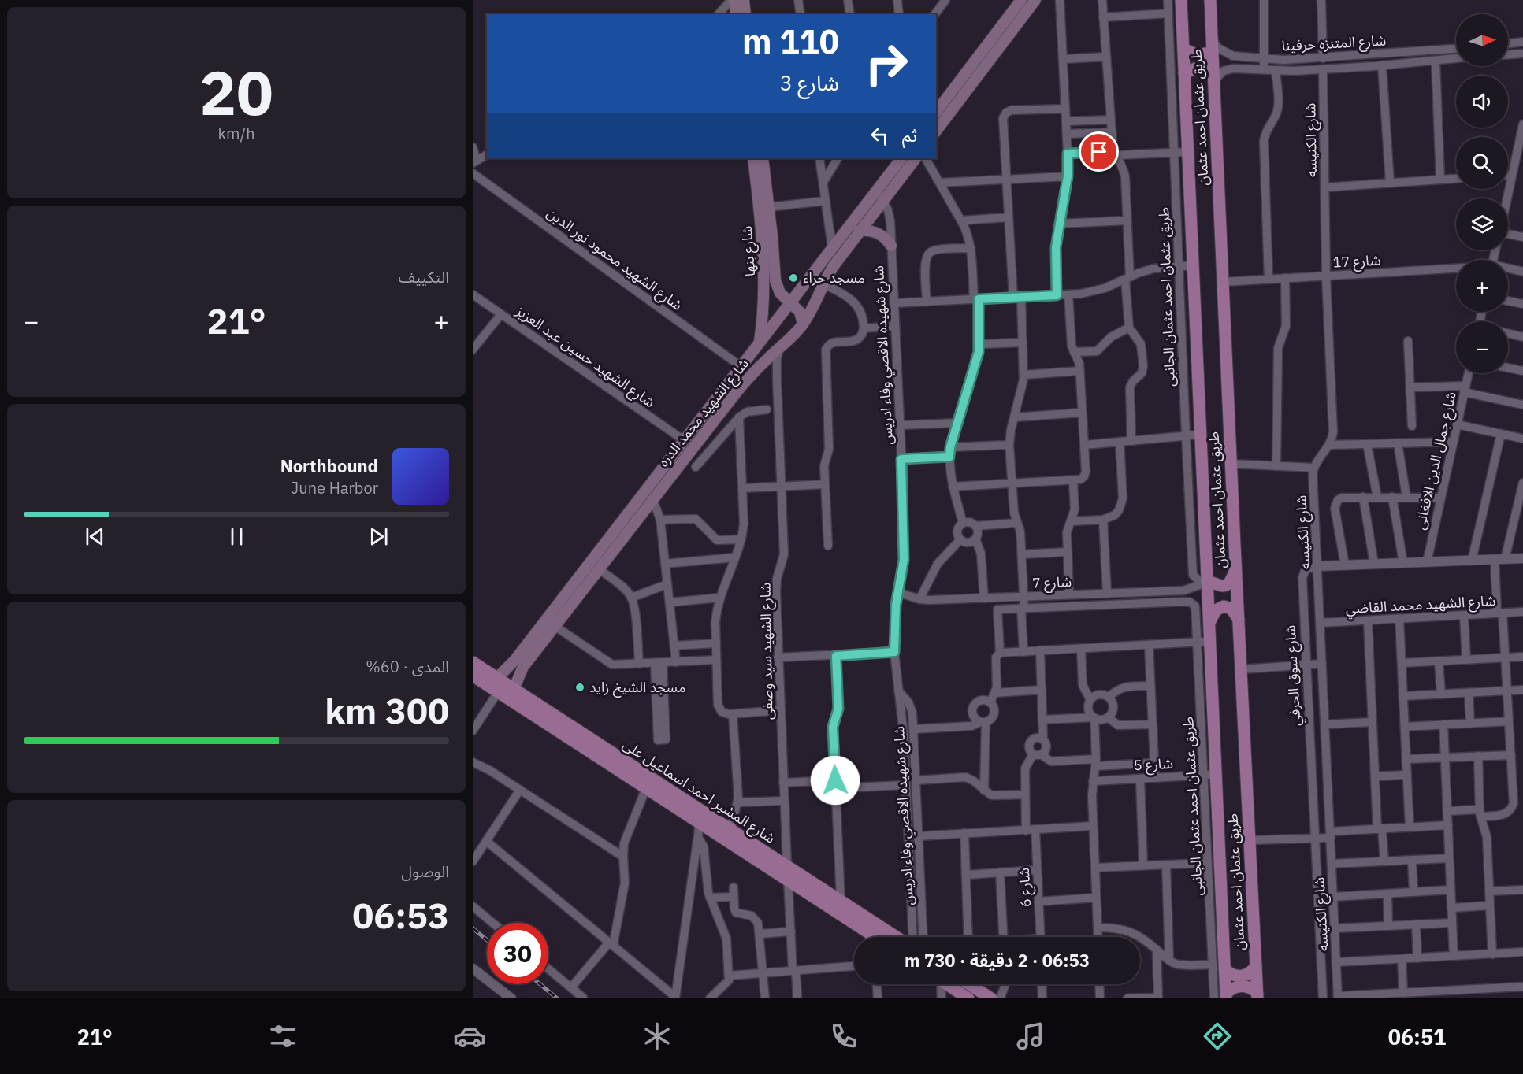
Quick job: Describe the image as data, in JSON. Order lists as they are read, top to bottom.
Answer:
{
  "streets": {
    "main road": [
      "طريق عثمان احمد عثمان",
      "شارع بنها",
      "شارع الشهيد محمد الدره",
      "شارع المشير احمد اسماعيل على"
    ],
    "street": [
      "شارع المتنزه حرفينا",
      "شارع الكنيسه",
      "شارع الشهيد محمود نور الدين",
      "شارع 17",
      "طريق عثمان احمد عثمان الجانبى",
      "شارع شهيده الاقصي وفاء ادريس",
      "شارع الشهيد حسين عبد العزيز",
      "شارع جمال الدين الافغانى",
      "شارع 7",
      "شارع الشهيد محمد القاضي",
      "شارع الشهيد سيد وصفى",
      "شارع سوق الحرفي",
      "شارع 5",
      "شارع 6"
    ]
  },
  "crossings": [
    ["شارع المتنزه حرفينا", "طريق عثمان احمد عثمان"],
    ["شارع المتنزه حرفينا", "شارع الكنيسه"],
    ["طريق عثمان احمد عثمان", "شارع 17"],
    ["طريق عثمان احمد عثمان", "طريق عثمان احمد عثمان الجانبى"],
    ["طريق عثمان احمد عثمان", "شارع 7"],
    ["طريق عثمان احمد عثمان", "شارع 5"],
    ["شارع الكنيسه", "شارع 17"],
    ["شارع الكنيسه", "شارع الشهيد محمد القاضي"],
    ["شارع الكنيسه", "شارع سوق الحرفي"],
    ["شارع بنها", "شارع الشهيد محمد الدره"],
    ["شارع الشهيد محمود نور الدين", "شارع الشهيد محمد الدره"],
    ["طريق عثمان احمد عثمان الجانبى", "شارع 7"],
    ["طريق عثمان احمد عثمان الجانبى", "شارع 5"],
    ["شارع شهيده الاقصي وفاء ادريس", "شارع الشهيد محمد الدره"],
    ["شارع شهيده الاقصي وفاء ادريس", "شارع 7"],
    ["شارع الشهيد حسين عبد العزيز", "شارع الشهيد محمد الدره"],
    ["شارع الشهيد محمد الدره", "شارع الشهيد سيد وصفى"],
    ["شارع الشهيد محمد الدره", "شارع المشير احمد اسماعيل على"],
    ["شارع الشهيد سيد وصفى", "شارع المشير احمد اسماعيل على"]
  ],
  "places": ["مسجد حراء", "مسجد الشيخ زايد"],
  "north": "right",
  "page": {
    "tile": [
      ["20", "km/h"],
      "التكييف",
      ["المدى · 60%", "300 km"],
      ["الوصول", "06:53"]
    ],
    "map_buttons": ["+", "−"],
    "turn": ["110 m", "شارع 3"],
    "then": "ثم",
    "heat": ["−", "21°", "+"],
    "song": ["Northbound", "June Harbor"],
    "limit": "30",
    "trip": "06:53 · 2 دقيقة · 730 m",
    "tabs": ["06:51", "21°"]
  }
}
